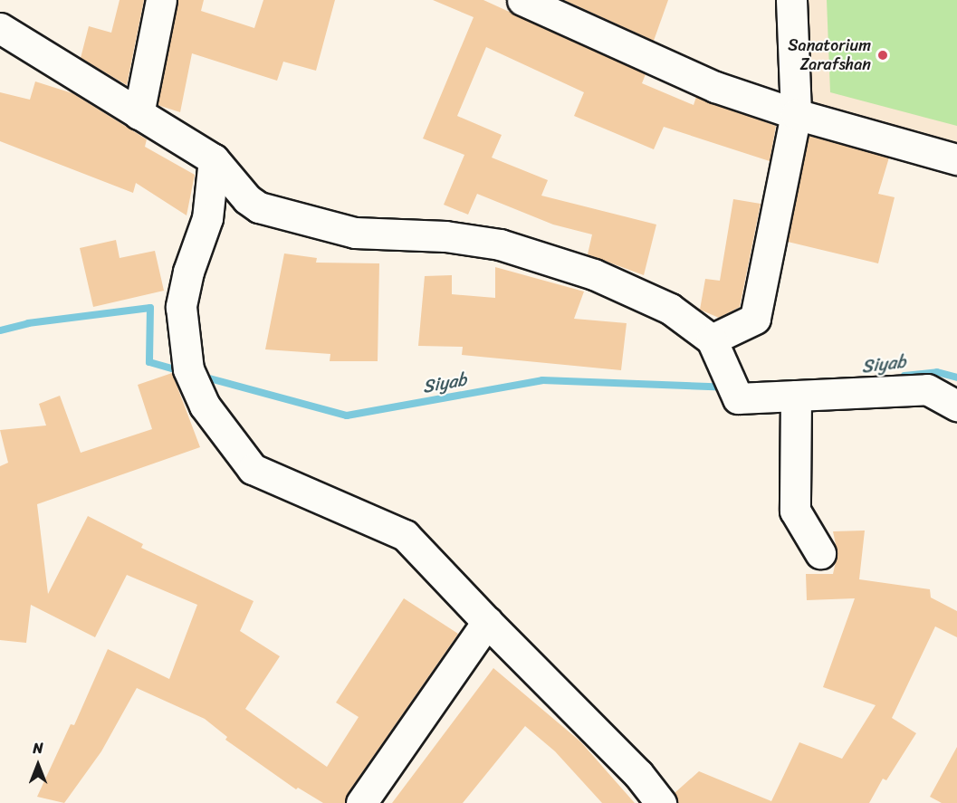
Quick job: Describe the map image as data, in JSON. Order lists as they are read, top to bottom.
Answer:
{
  "water": ["Siyab"],
  "places": ["Sanatorium Zarafshan"],
  "north": "top"
}
